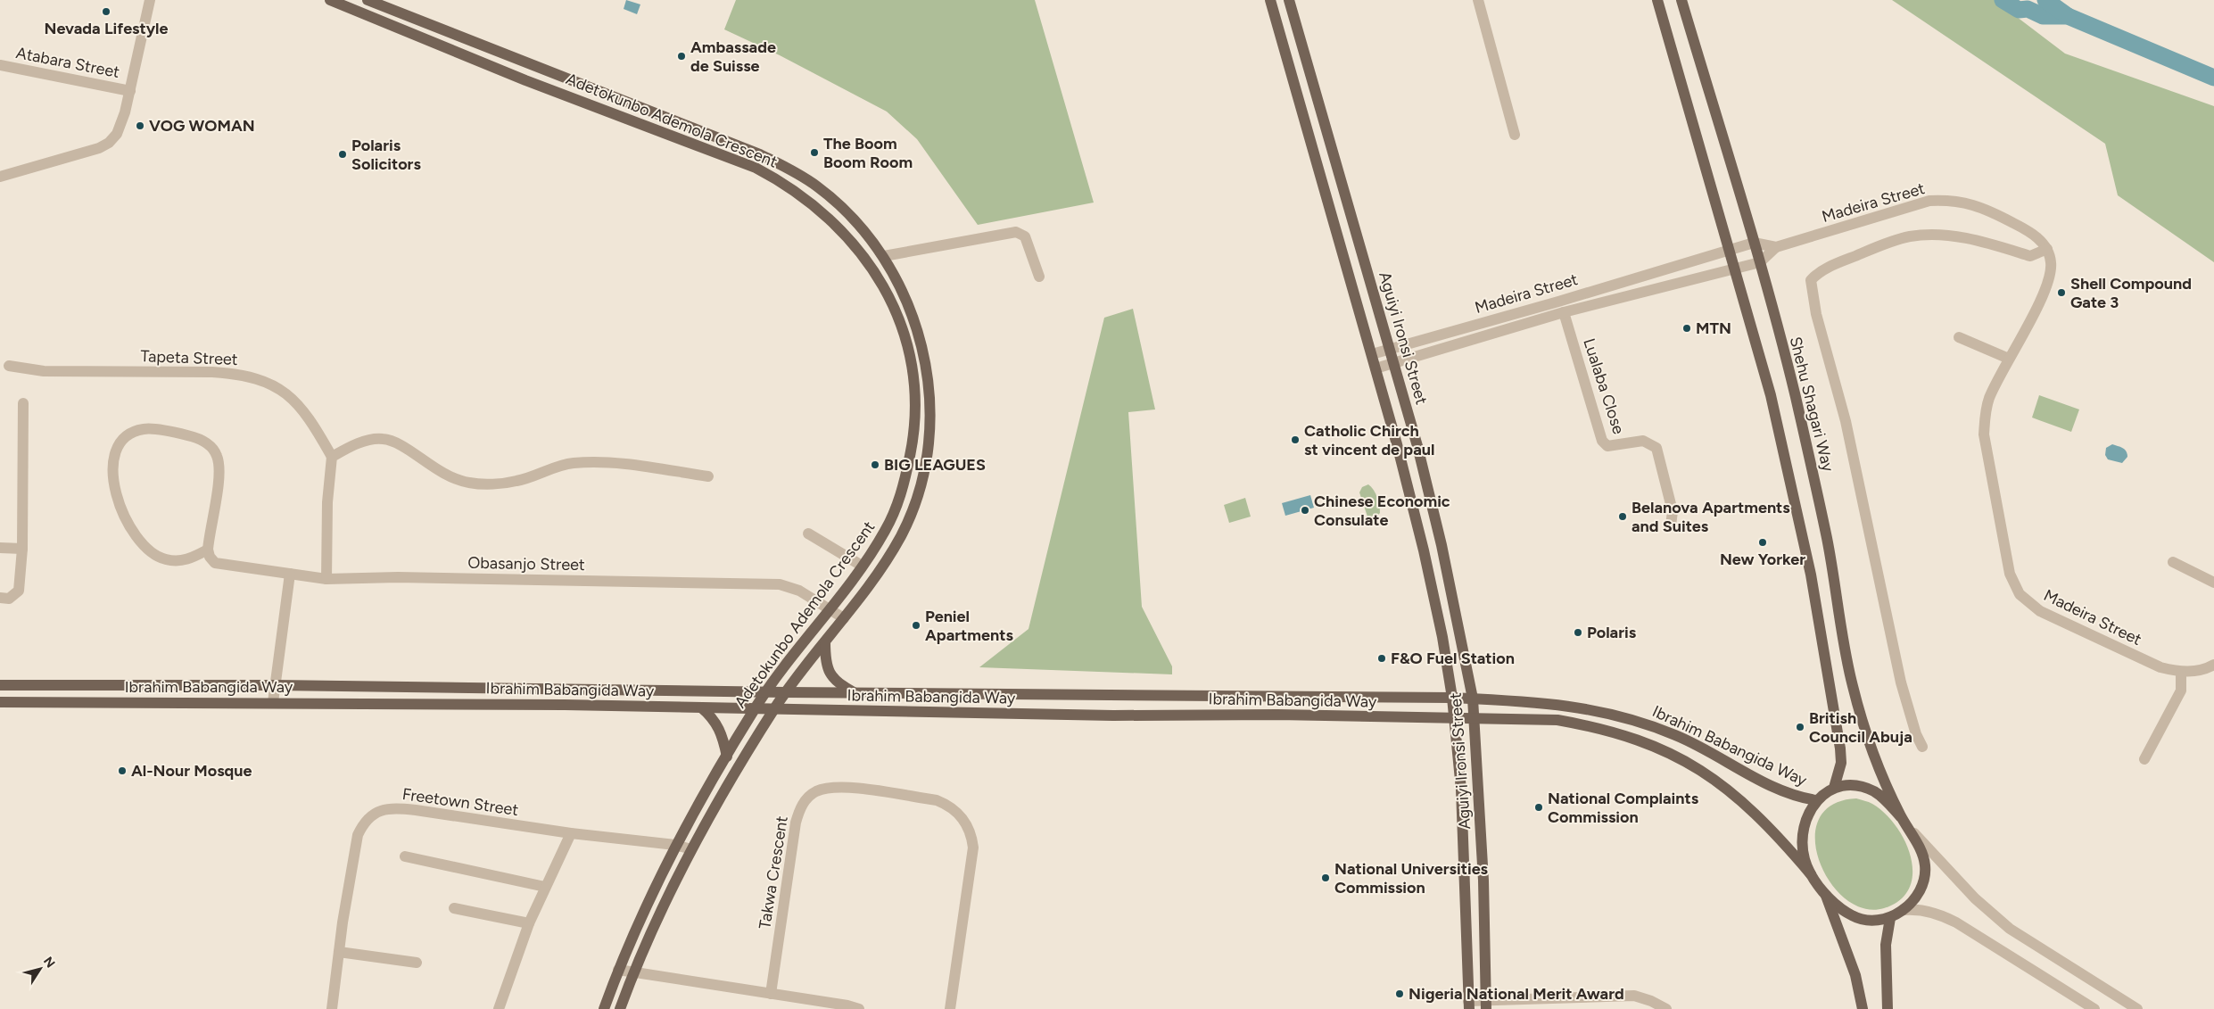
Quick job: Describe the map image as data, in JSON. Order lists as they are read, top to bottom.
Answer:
{
  "streets": {
    "main road": [
      "Adetokunbo Ademola Crescent",
      "Aguiyi Ironsi Street",
      "Shehu Shagari Way",
      "Ibrahim Babangida Way"
    ],
    "street": [
      "Atabara Street",
      "Madeira Street",
      "Tapeta Street",
      "Lualaba Close",
      "Obasanjo Street",
      "Freetown Street",
      "Takwa Crescent"
    ]
  },
  "crossings": [
    ["Adetokunbo Ademola Crescent", "Obasanjo Street"],
    ["Adetokunbo Ademola Crescent", "Ibrahim Babangida Way"],
    ["Adetokunbo Ademola Crescent", "Freetown Street"],
    ["Madeira Street", "Aguiyi Ironsi Street"],
    ["Madeira Street", "Shehu Shagari Way"],
    ["Aguiyi Ironsi Street", "Ibrahim Babangida Way"],
    ["Shehu Shagari Way", "Ibrahim Babangida Way"]
  ],
  "places": [
    "Nevada Lifestyle",
    "Ambassade de Suisse",
    "VOG WOMAN",
    "The Boom Boom Room",
    "Polaris Solicitors",
    "Shell Compound Gate 3",
    "MTN",
    "Catholic Chirch st vincent de paul",
    "BIG LEAGUES",
    "Chinese Economic Consulate",
    "Belanova Apartments and Suites",
    "New Yorker",
    "Peniel Apartments",
    "Polaris",
    "F&O Fuel Station",
    "British Council Abuja",
    "Al-Nour Mosque",
    "National Complaints Commission",
    "National Universities Commission",
    "Nigeria National Merit Award"
  ],
  "north": "top right"
}
